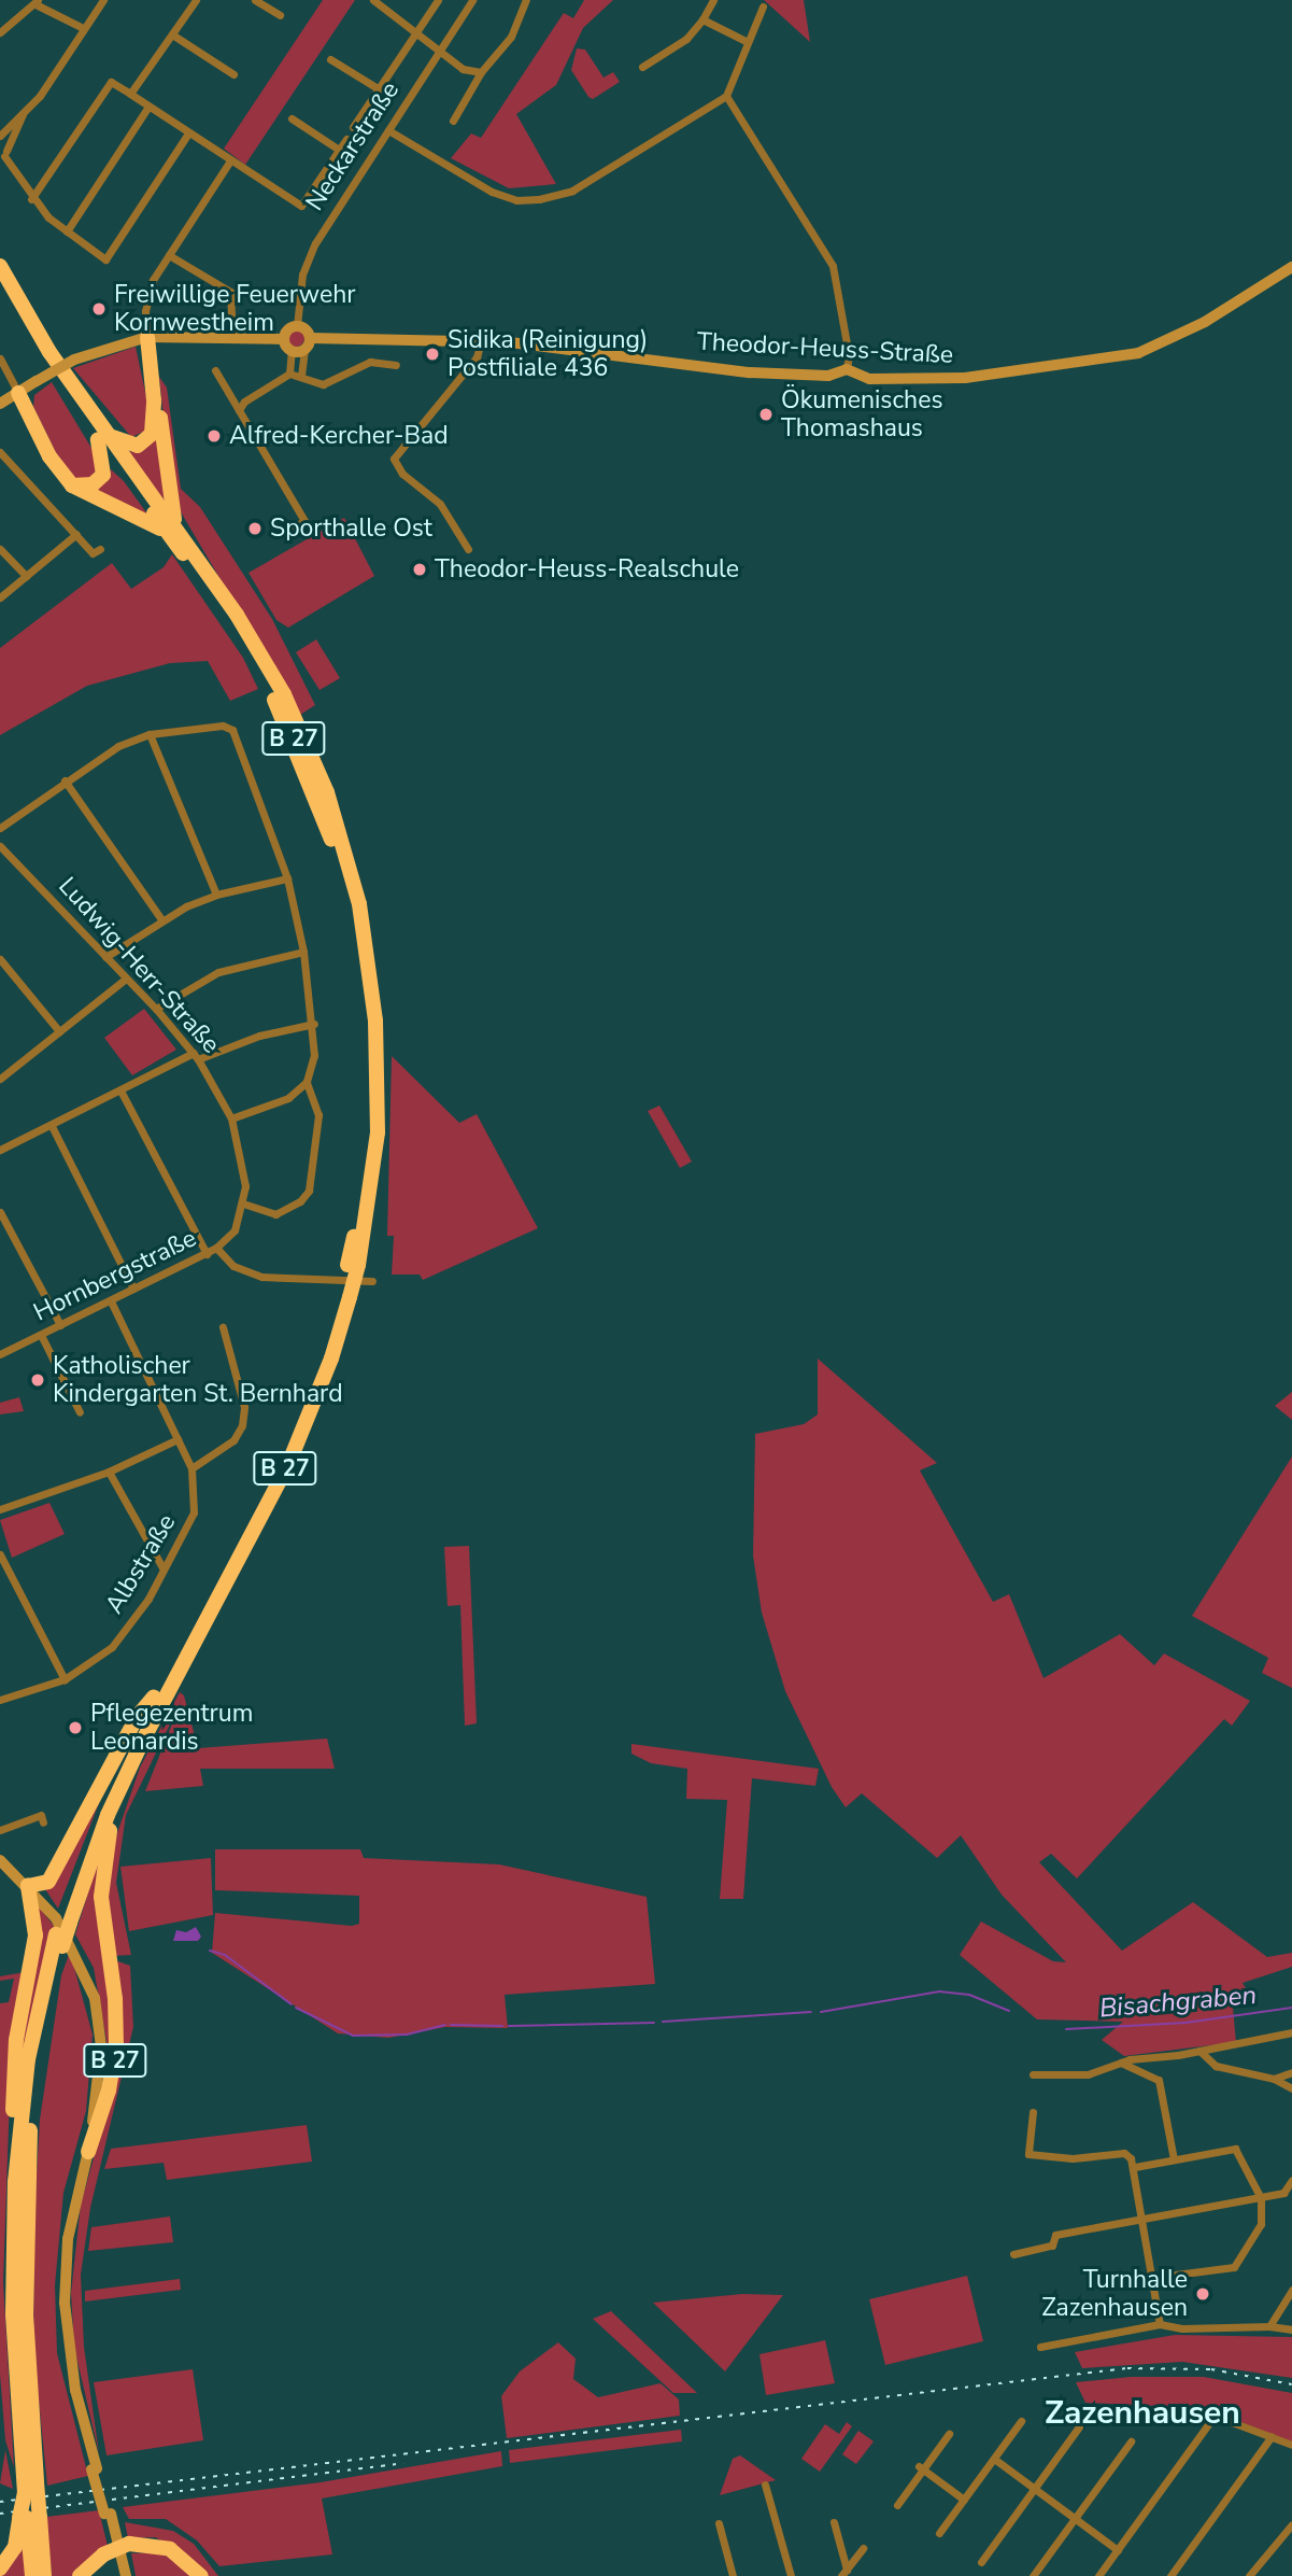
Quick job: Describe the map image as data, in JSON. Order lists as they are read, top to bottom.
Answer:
{
  "streets": {
    "highway": ["B 27"],
    "street": [
      "Neckarstraße",
      "Theodor-Heuss-Straße",
      "Ludwig-Herr-Straße",
      "Hornbergstraße",
      "Albstraße"
    ]
  },
  "crossings": [
    ["Ludwig-Herr-Straße", "Hornbergstraße"],
    ["Hornbergstraße", "Albstraße"]
  ],
  "districts": ["Zazenhausen"],
  "water": ["Bisachgraben"],
  "places": [
    "Freiwillige Feuerwehr Kornwestheim",
    "Sidika (Reinigung) Postfiliale 436",
    "Ökumenisches Thomashaus",
    "Alfred-Kercher-Bad",
    "Sporthalle Ost",
    "Theodor-Heuss-Realschule",
    "Katholischer Kindergarten St. Bernhard",
    "Pflegezentrum Leonardis",
    "Turnhalle Zazenhausen"
  ]
}
